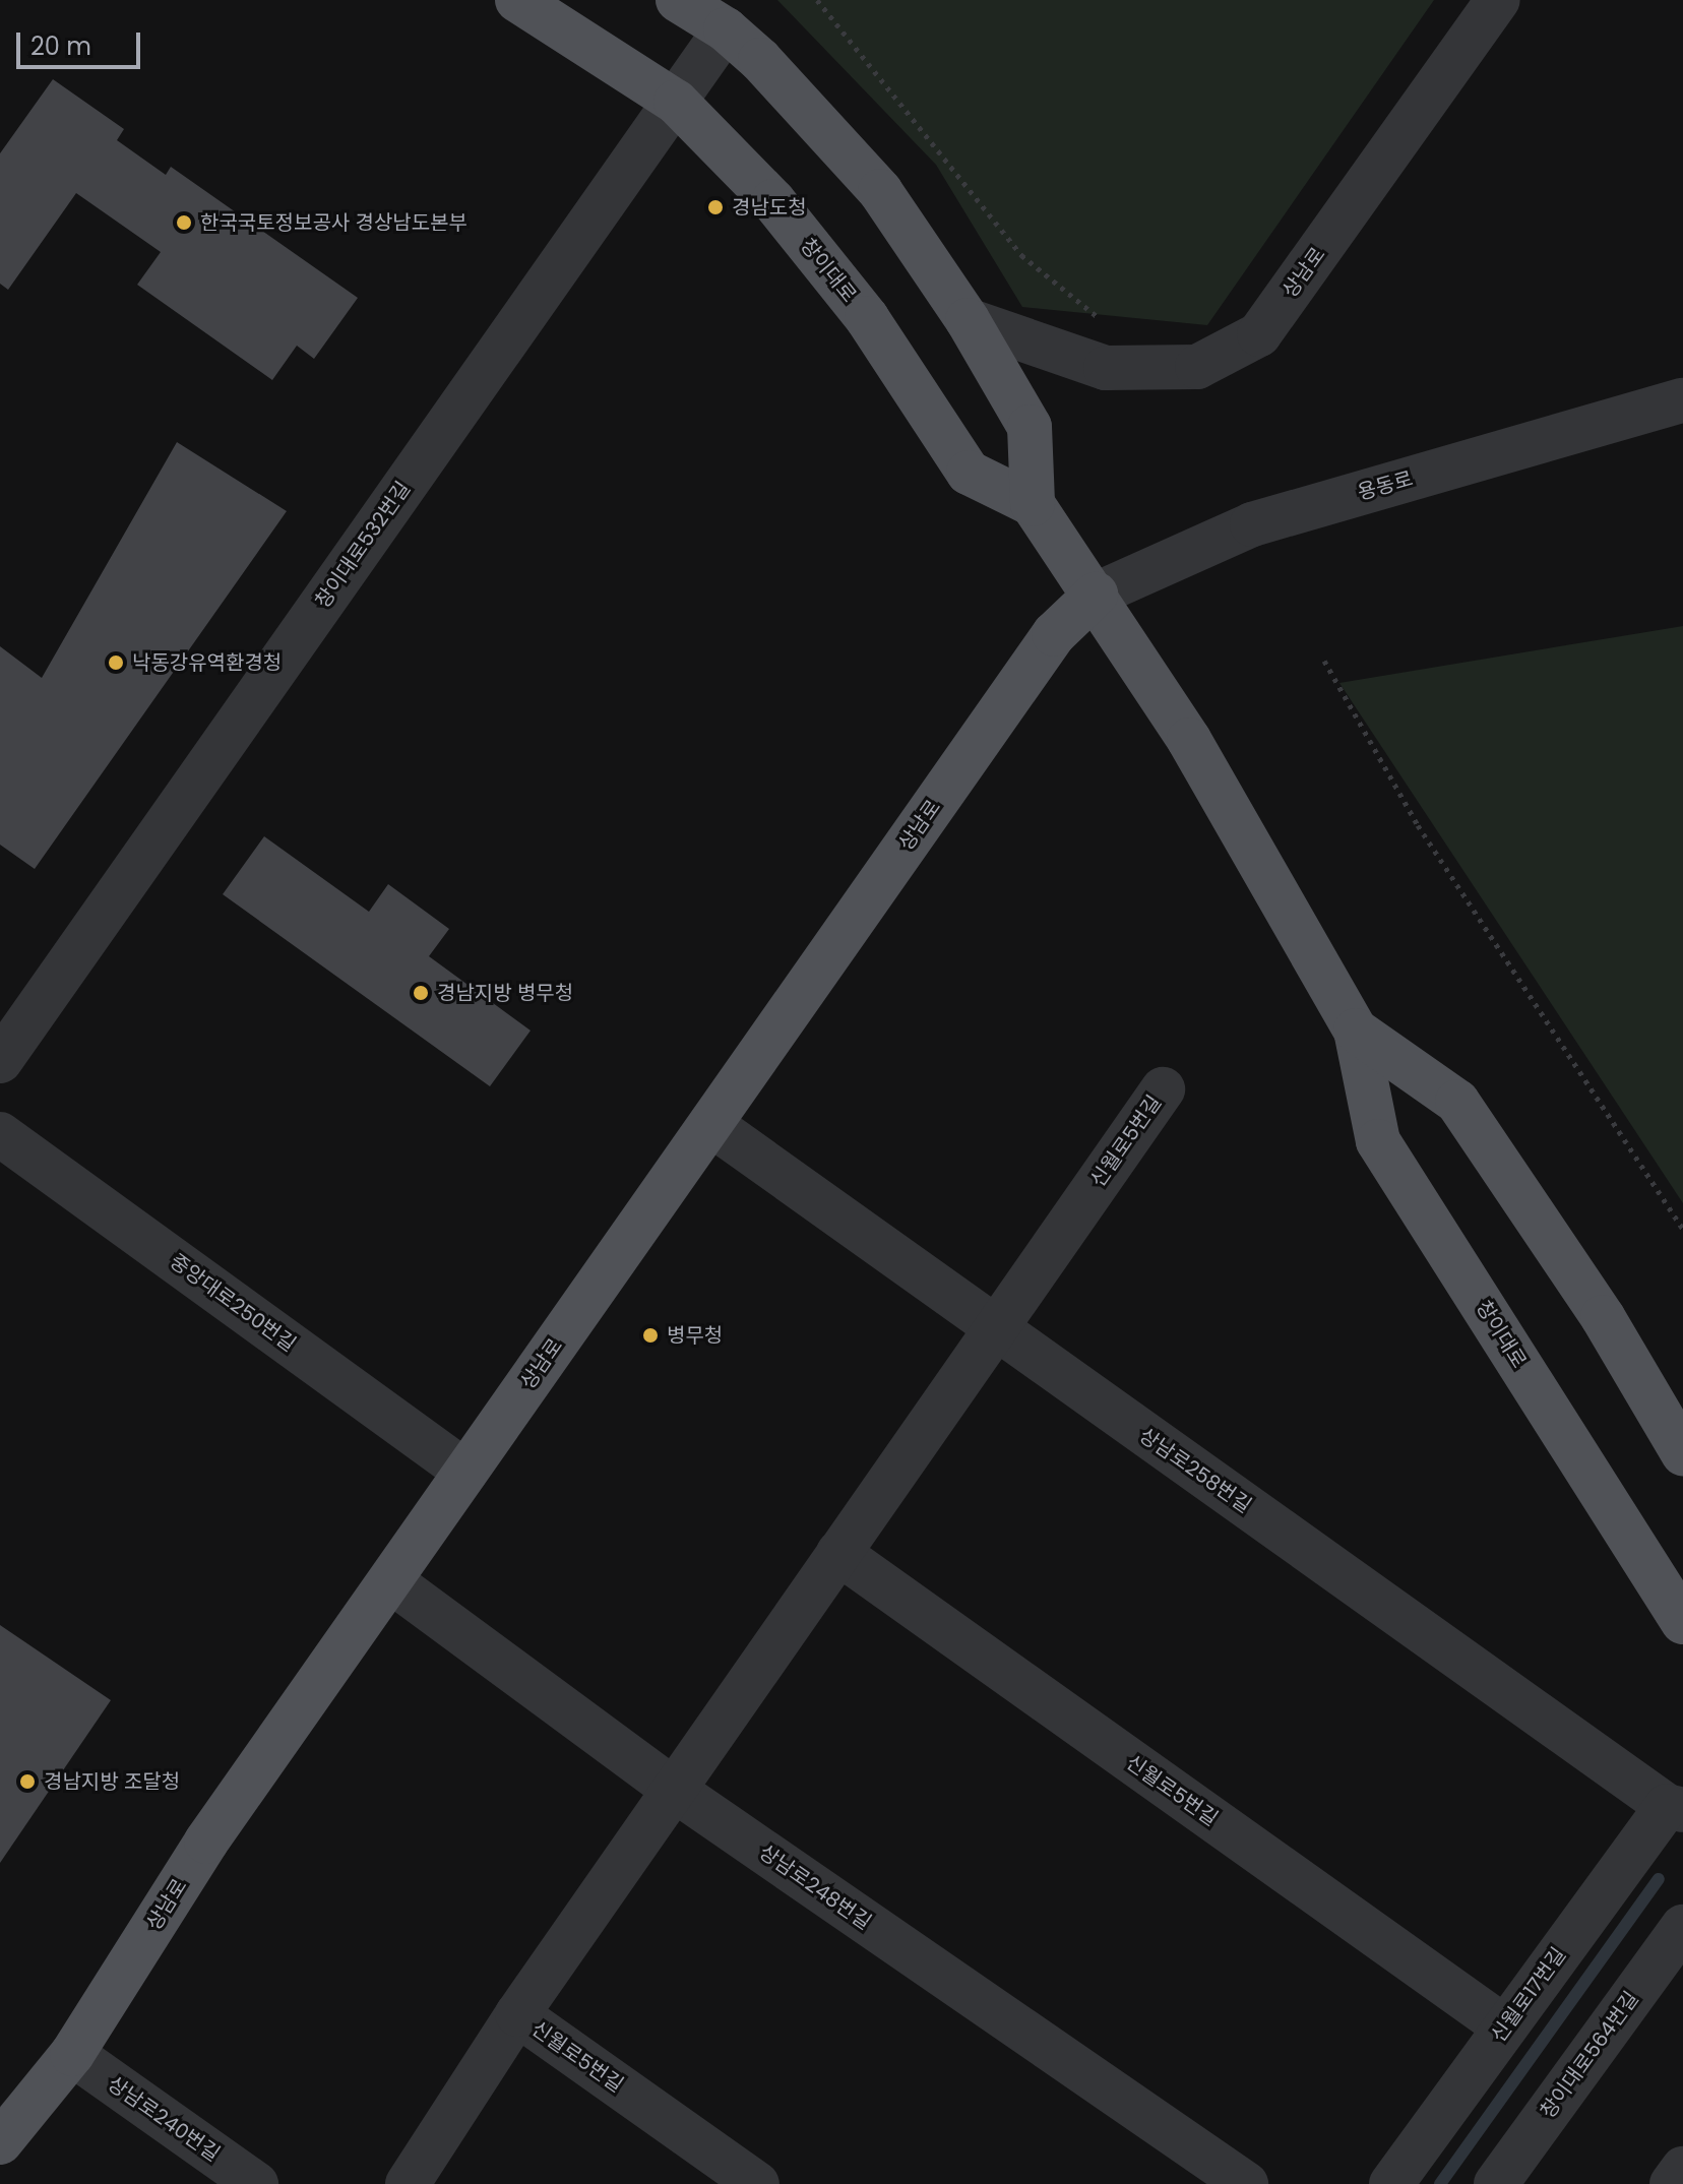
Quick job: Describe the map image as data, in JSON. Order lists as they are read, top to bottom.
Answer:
{
  "streets": {
    "main road": ["창이대로", "상남로"],
    "street": [
      "용동로",
      "창이대로532번길",
      "신월로5번길",
      "중앙대로250번길",
      "상남로258번길",
      "상남로248번길",
      "신월로17번길",
      "창이대로564번길",
      "상남로240번길"
    ]
  },
  "crossings": [
    ["창이대로", "상남로"],
    ["창이대로", "용동로"],
    ["창이대로", "창이대로532번길"],
    ["상남로", "용동로"],
    ["상남로", "중앙대로250번길"],
    ["상남로", "상남로258번길"],
    ["상남로", "상남로248번길"],
    ["상남로", "상남로240번길"],
    ["신월로5번길", "상남로258번길"],
    ["신월로5번길", "상남로248번길"],
    ["신월로5번길", "신월로17번길"],
    ["상남로258번길", "신월로17번길"]
  ],
  "places": [
    "경남도청",
    "한국국토정보공사 경상남도본부",
    "낙동강유역환경청",
    "경남지방 병무청",
    "병무청",
    "경남지방 조달청"
  ],
  "scale_bar": "20 m"
}
